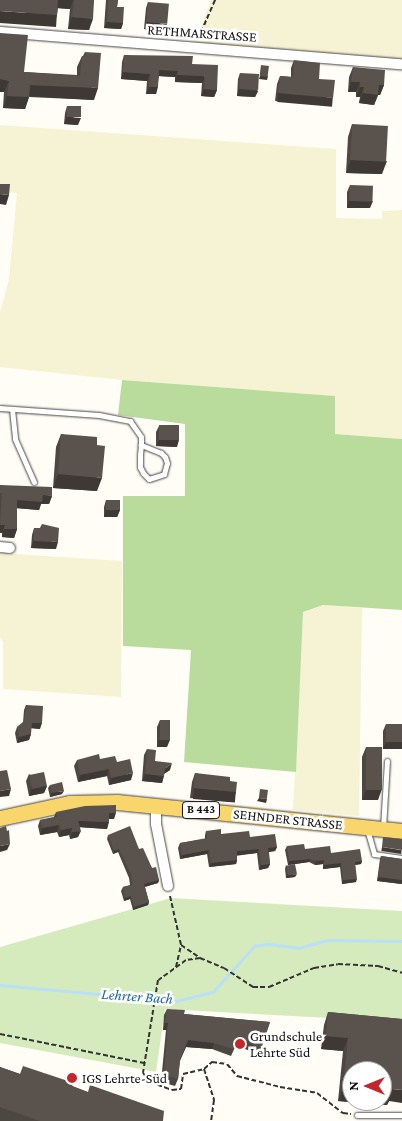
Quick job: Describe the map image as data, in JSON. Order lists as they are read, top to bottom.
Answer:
{
  "streets": {
    "main road": ["B 443", "SEHNDER STRASSE"],
    "street": ["RETHMARSTRASSE"]
  },
  "water": ["Lehrter Bach"],
  "places": ["Grundschule Lehrte Süd", "IGS Lehrte-Süd"],
  "north": "left"
}
